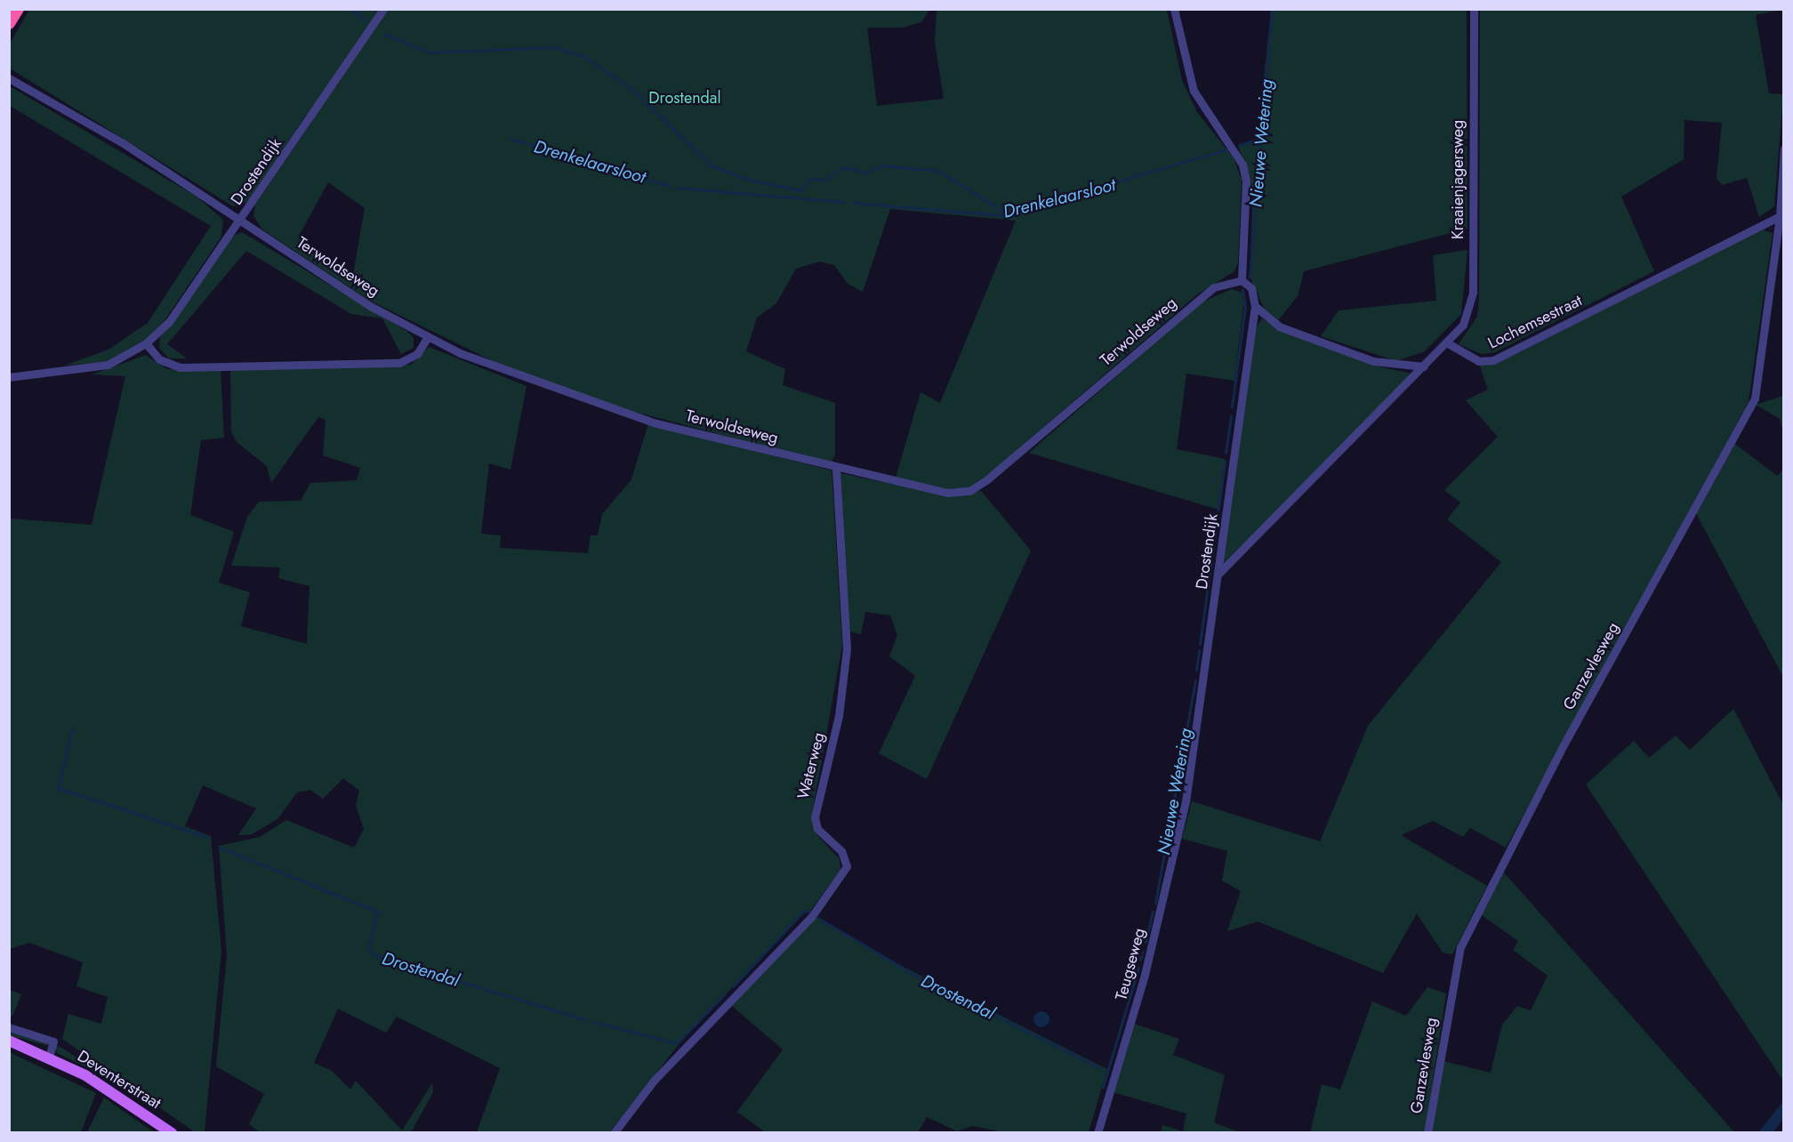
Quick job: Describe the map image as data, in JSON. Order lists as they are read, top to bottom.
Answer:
{
  "streets": {
    "main road": ["Deventerstraat"],
    "street": [
      "Drostendijk",
      "Kraaienjagersweg",
      "Terwoldseweg",
      "Lochemsestraat",
      "Ganzevlesweg",
      "Waterweg",
      "Teugseweg"
    ]
  },
  "crossings": [
    ["Drostendijk", "Terwoldseweg"],
    ["Drostendijk", "Teugseweg"],
    ["Kraaienjagersweg", "Lochemsestraat"],
    ["Terwoldseweg", "Waterweg"],
    ["Lochemsestraat", "Ganzevlesweg"]
  ],
  "water": ["Nieuwe Wetering", "Drenkelaarsloot", "Drostendal"],
  "parks": ["Drostendal"]
}
